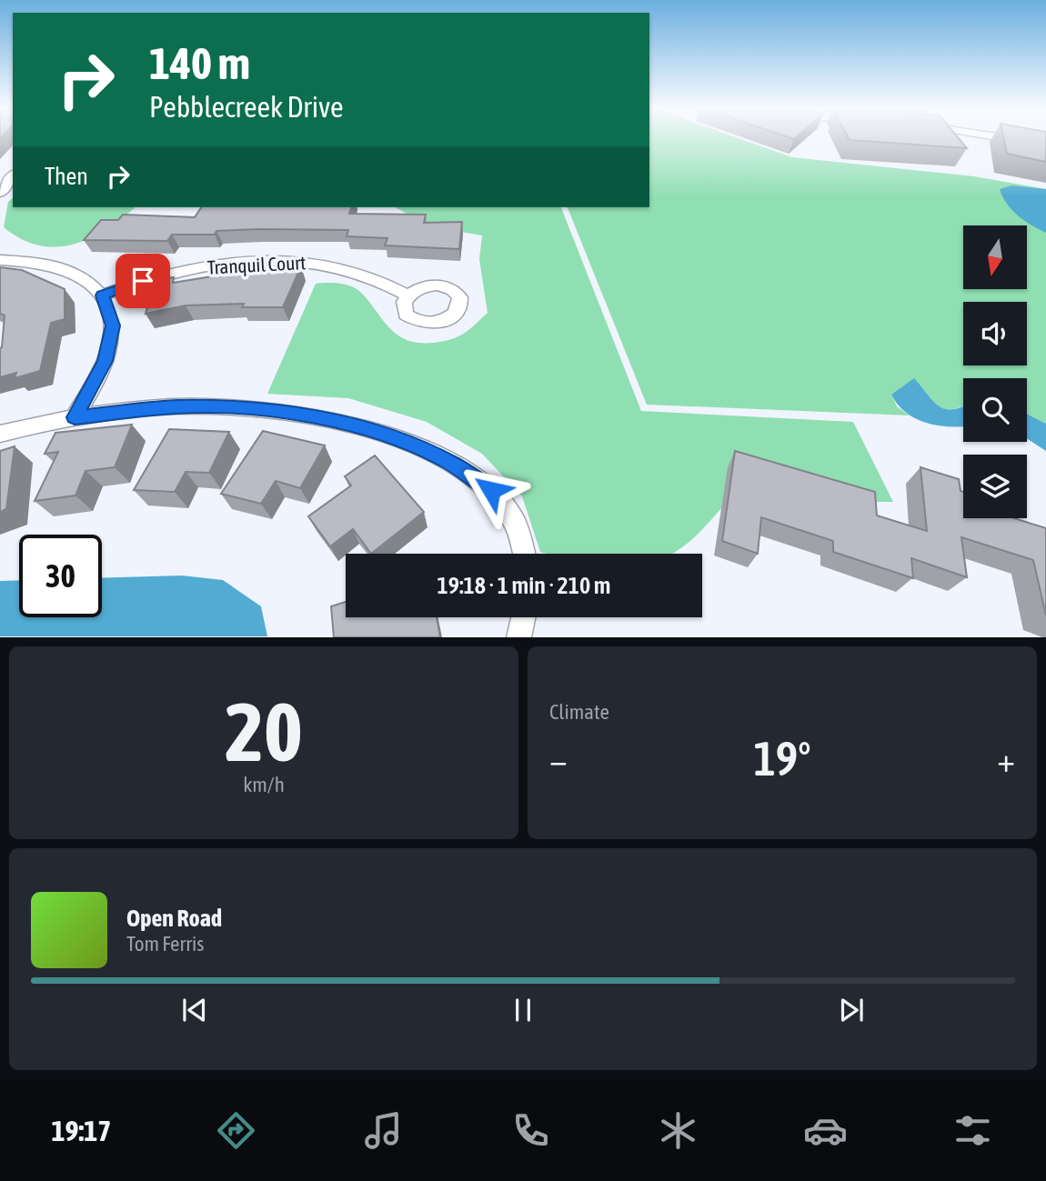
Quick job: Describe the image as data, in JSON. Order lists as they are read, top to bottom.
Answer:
{
  "streets": {
    "street": ["Tranquil Court"]
  },
  "north": "bottom",
  "page": {
    "turn": ["140 m", "Pebblecreek Drive"],
    "then": "Then",
    "limit": "30",
    "trip": "19:18 · 1 min · 210 m",
    "tile": [
      ["20", "km/h"],
      "Climate"
    ],
    "heat": ["−", "19°", "+"],
    "song": ["Open Road", "Tom Ferris"],
    "tabs": "19:17"
  }
}
